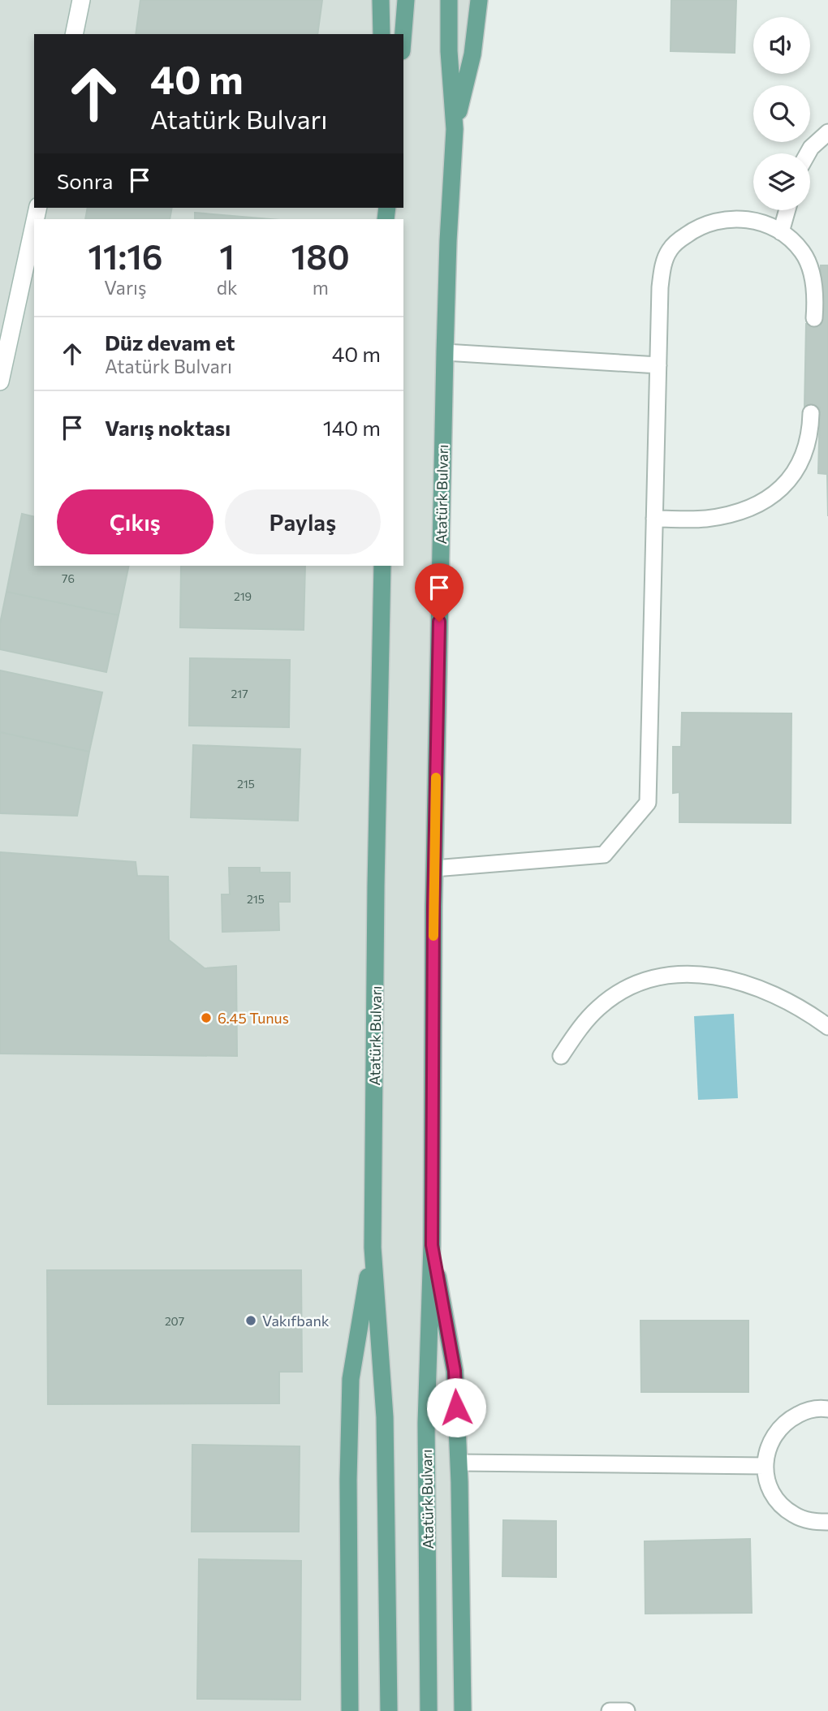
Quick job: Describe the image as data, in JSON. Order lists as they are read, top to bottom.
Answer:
{
  "streets": {
    "main road": ["Atatürk Bulvarı"]
  },
  "places": ["6.45 Tunus", "Vakıfbank"],
  "house_numbers": [
    "76",
    "219",
    "217",
    "215",
    "215",
    "207"
  ],
  "page": {
    "turn": ["40 m", "Atatürk Bulvarı"],
    "then": "Sonra",
    "eta": [
      "11:16",
      "Varış",
      "1",
      "dk",
      "180",
      "m"
    ],
    "list": [
      {
        "name": "Düz devam et",
        "note": "Atatürk Bulvarı",
        "value": "40 m"
      },
      {
        "name": "Varış noktası",
        "value": "140 m"
      }
    ],
    "buttons": ["Çıkış", "Paylaş"]
  }
}
